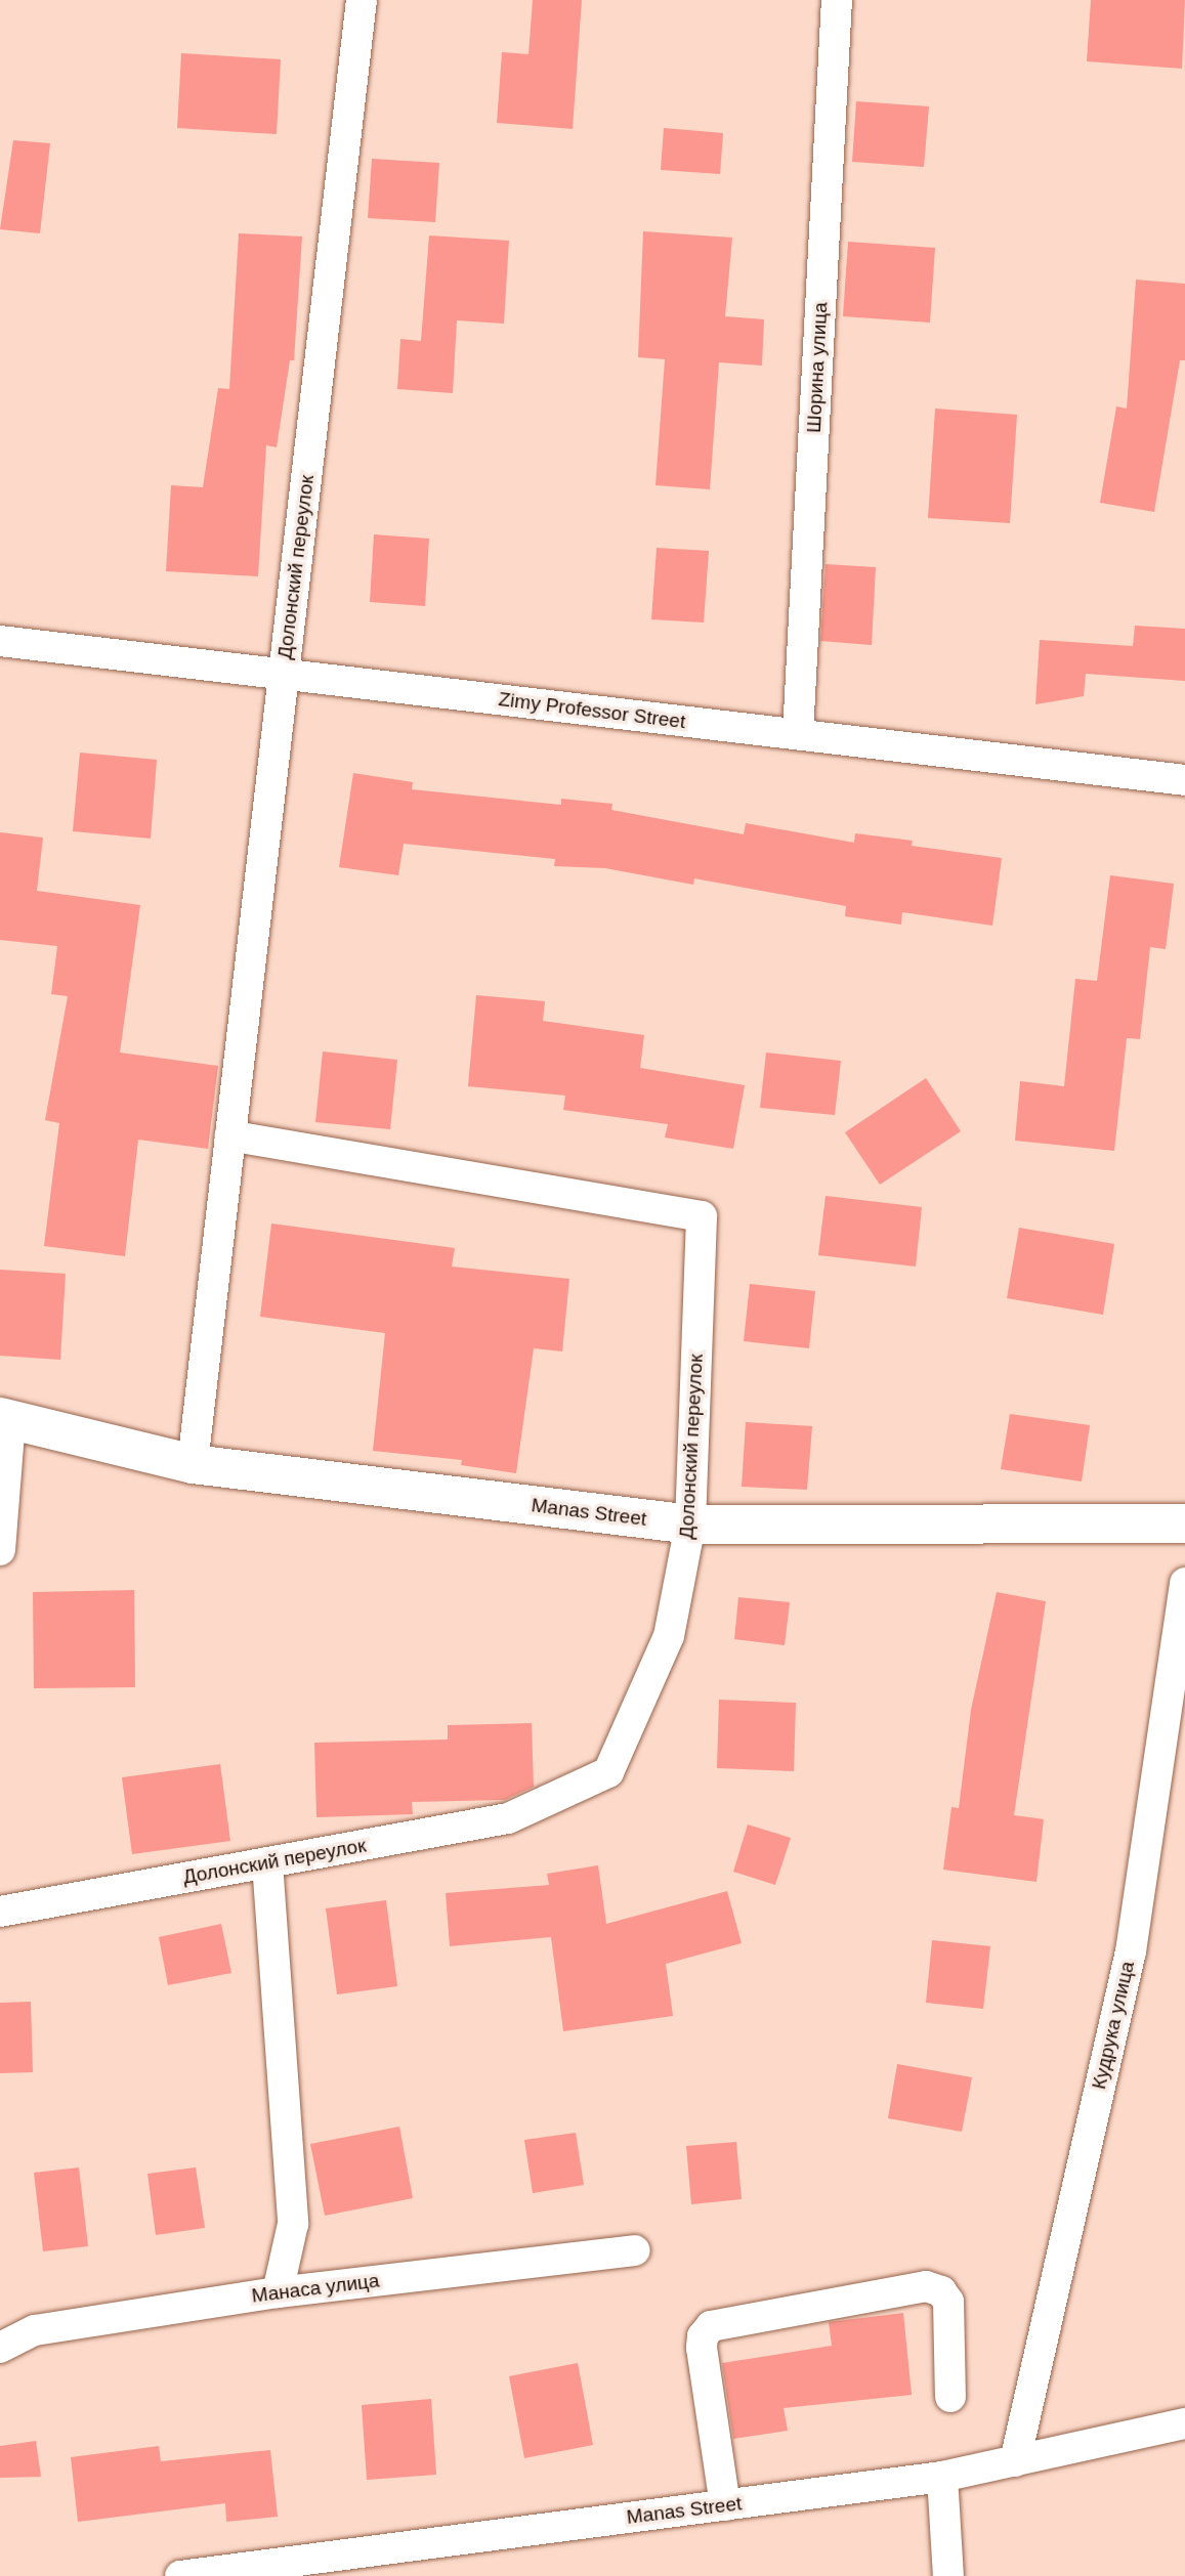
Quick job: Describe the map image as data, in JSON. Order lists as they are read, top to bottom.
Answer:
{
  "streets": {
    "street": [
      "Шорина улица",
      "Долонский переулок",
      "Zimy Professor Street",
      "Manas Street",
      "Кудрука улица",
      "Манаса улица"
    ]
  },
  "crossings": [
    ["Шорина улица", "Zimy Professor Street"],
    ["Долонский переулок", "Zimy Professor Street"],
    ["Долонский переулок", "Manas Street"],
    ["Manas Street", "Кудрука улица"]
  ]
}
